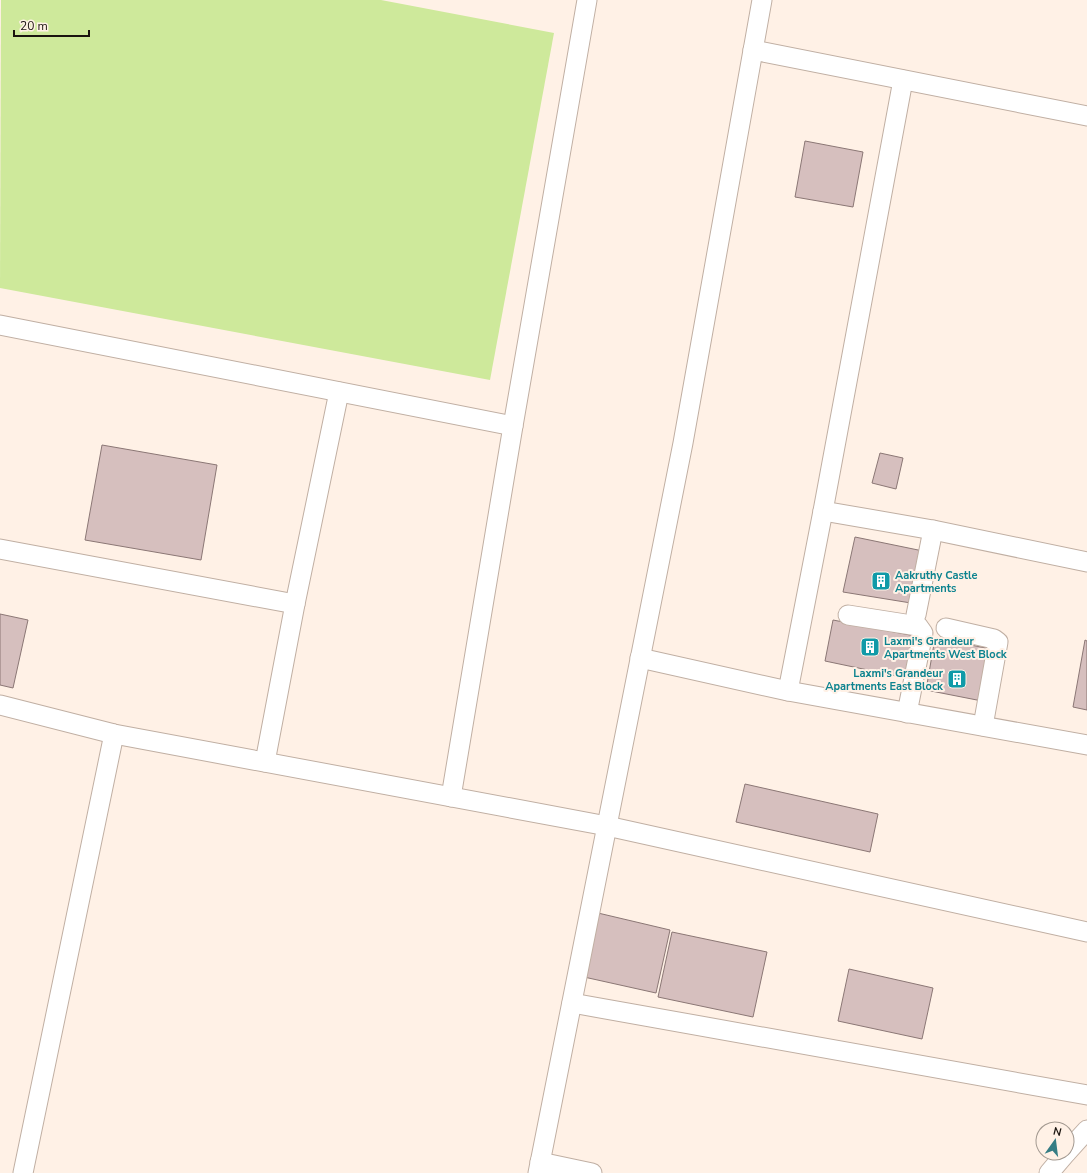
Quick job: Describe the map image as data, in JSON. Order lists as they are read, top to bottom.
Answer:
{
  "places": {
    "building": ["Aakruthy Castle Apartments", "Laxmi's Grandeur Apartments West Block", "Laxmi's Grandeur Apartments East Block"]
  },
  "scale_bar": "20 m",
  "north": "top"
}
